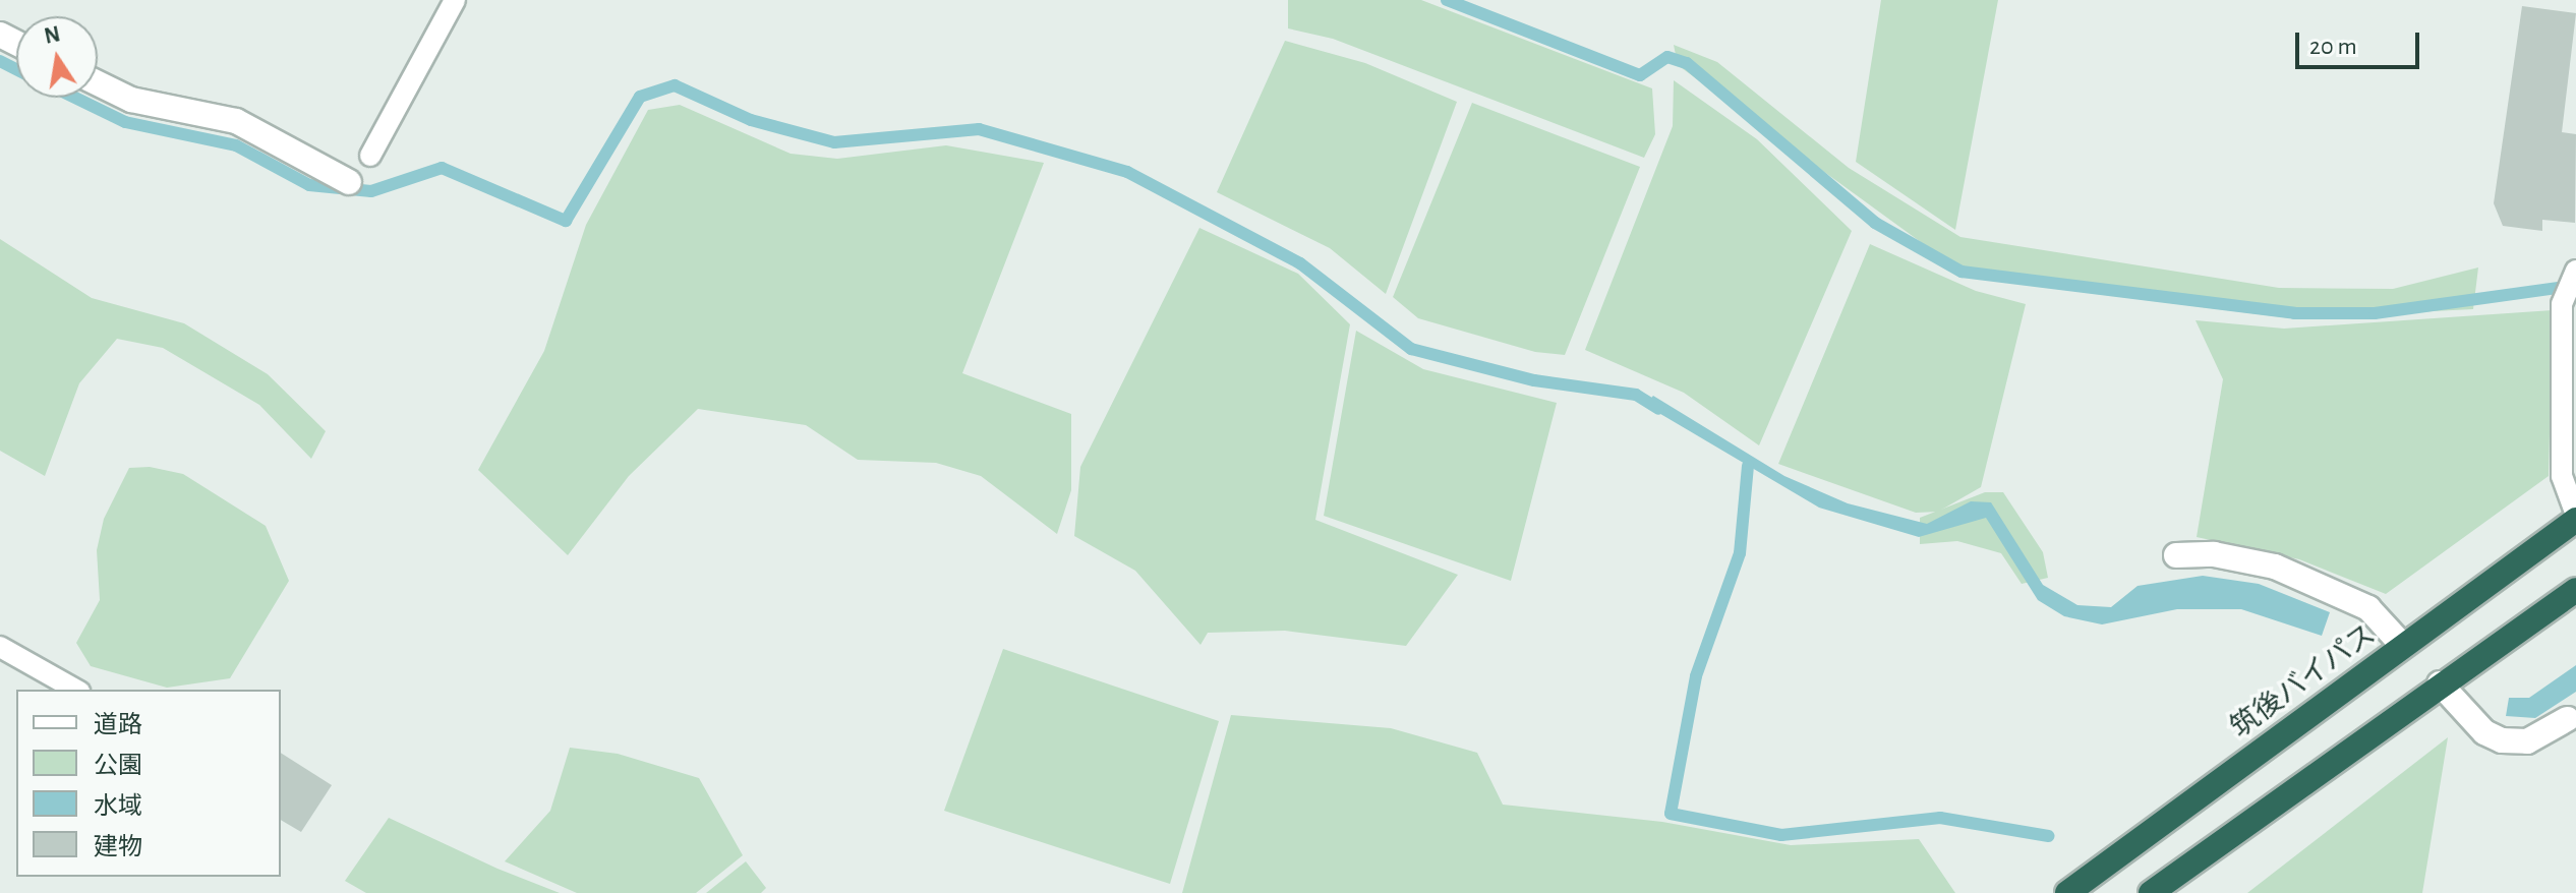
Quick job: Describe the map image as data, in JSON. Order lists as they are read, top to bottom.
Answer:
{
  "streets": {
    "highway": ["筑後バイパス"]
  },
  "legend": [
    "道路",
    "公園",
    "水域",
    "建物"
  ],
  "scale_bar": "20 m",
  "north": "top"
}
